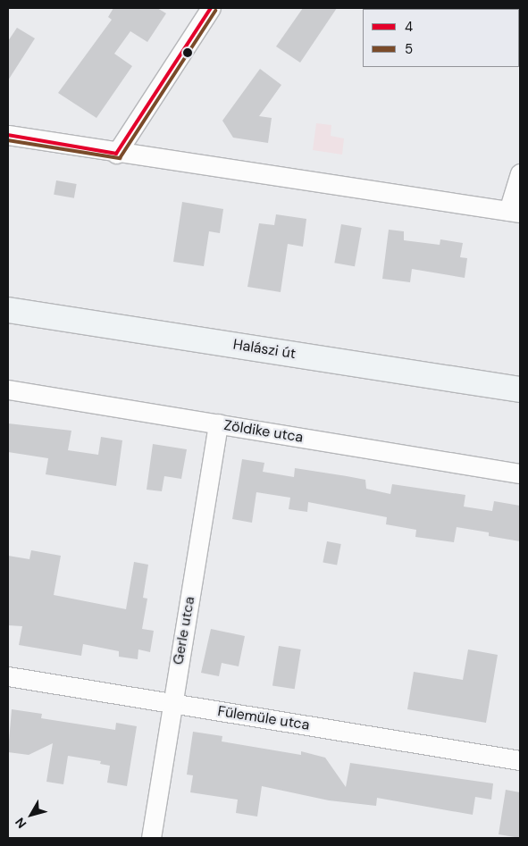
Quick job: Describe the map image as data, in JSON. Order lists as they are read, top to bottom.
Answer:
{
  "streets": {
    "main road": ["Halászi út"],
    "street": ["Zöldike utca", "Gerle utca", "Fülemüle utca"]
  },
  "crossings": [
    ["Zöldike utca", "Gerle utca"],
    ["Gerle utca", "Fülemüle utca"]
  ],
  "lines": ["transit line 4", "transit line 5"],
  "legend": ["4", "5"],
  "north": "bottom left"
}
